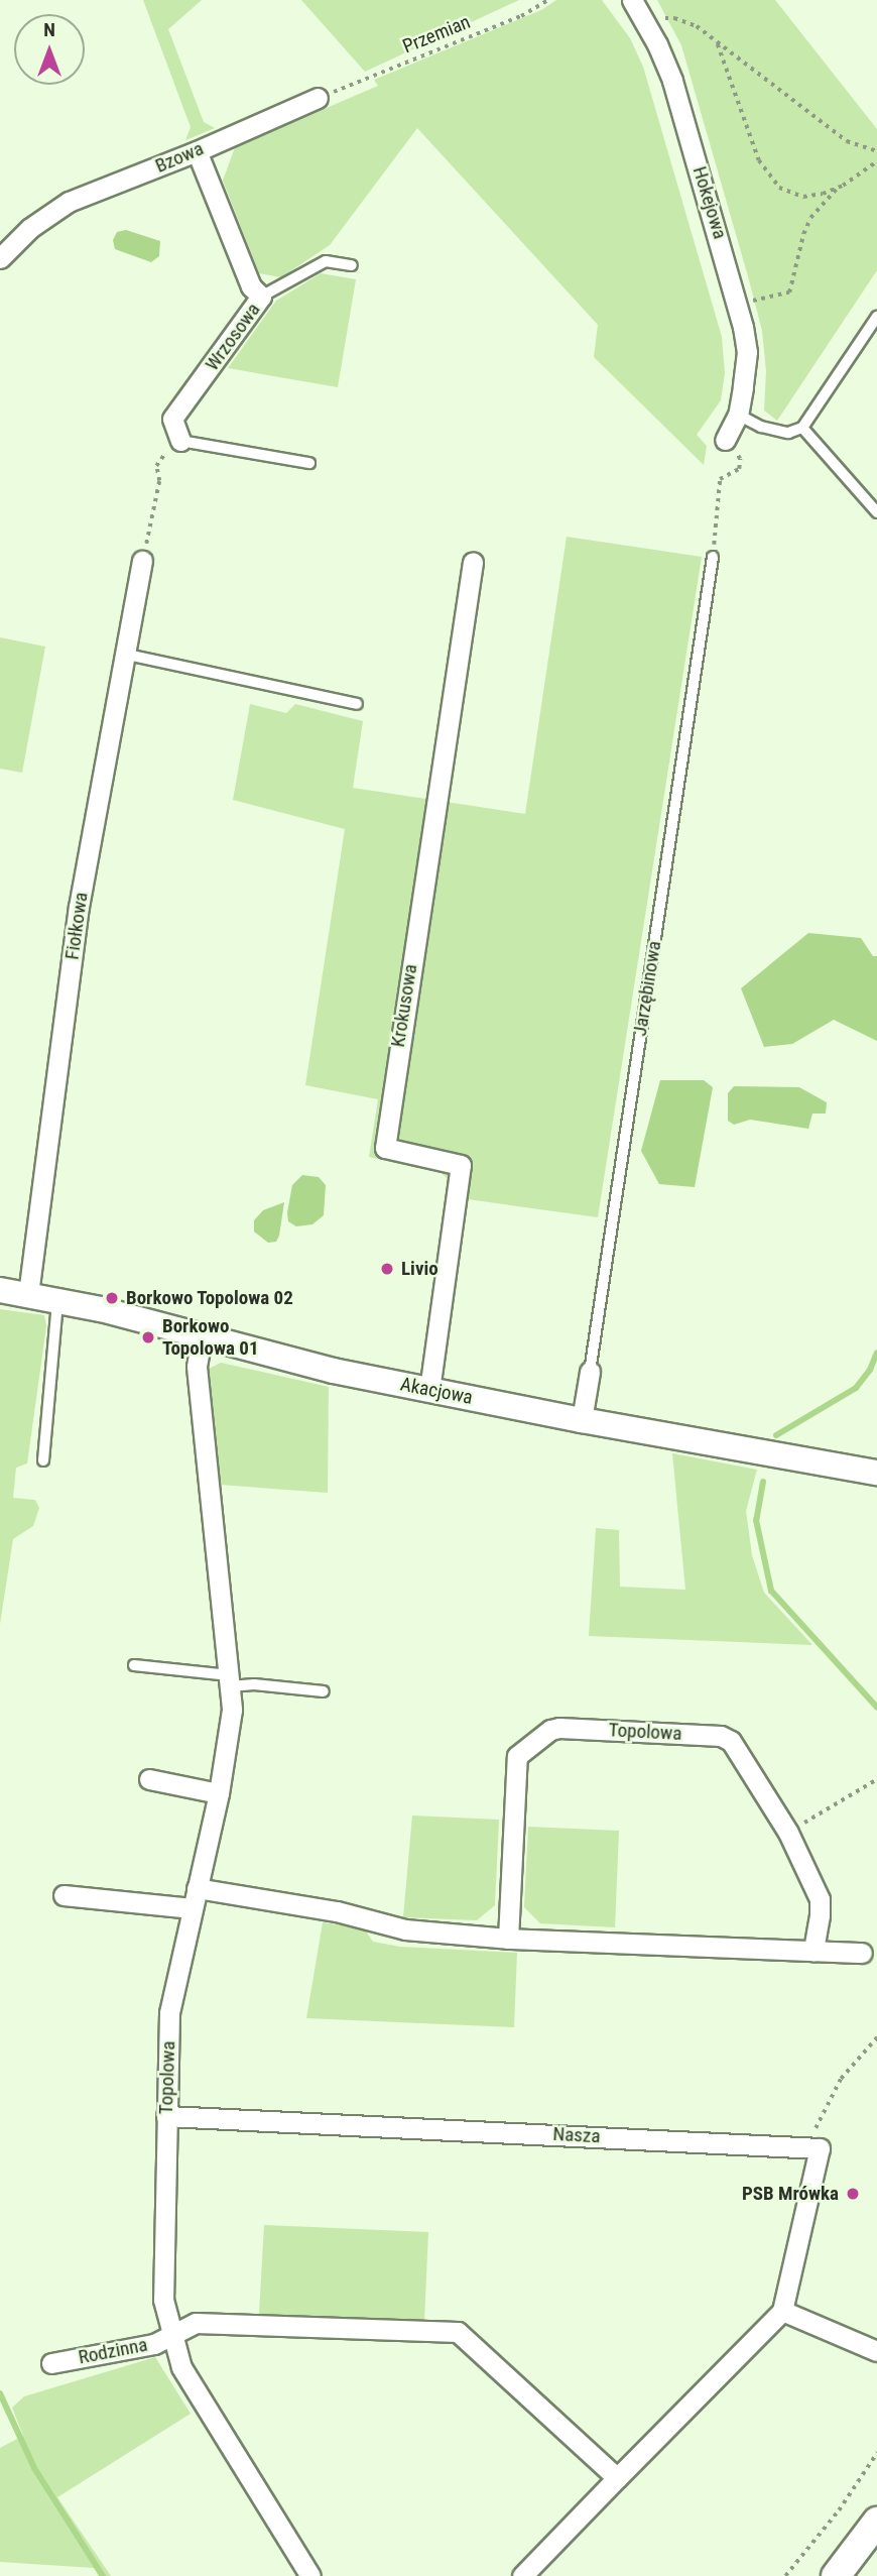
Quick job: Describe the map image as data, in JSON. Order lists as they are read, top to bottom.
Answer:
{
  "streets": {
    "street": [
      "Bzowa",
      "Hokejowa",
      "Wrzosowa",
      "Fiołkowa",
      "Jarzębinowa",
      "Krokusowa",
      "Akacjowa",
      "Topolowa",
      "Nasza",
      "Rodzinna"
    ],
    "path": ["Przemian"]
  },
  "crossings": [
    ["Przemian", "Bzowa"],
    ["Bzowa", "Wrzosowa"],
    ["Fiołkowa", "Akacjowa"],
    ["Jarzębinowa", "Akacjowa"],
    ["Krokusowa", "Akacjowa"],
    ["Akacjowa", "Topolowa"],
    ["Topolowa", "Nasza"],
    ["Topolowa", "Rodzinna"]
  ],
  "places": [
    "Livio",
    "Borkowo Topolowa 02",
    "Borkowo Topolowa 01",
    "PSB Mrówka"
  ],
  "north": "top"
}
